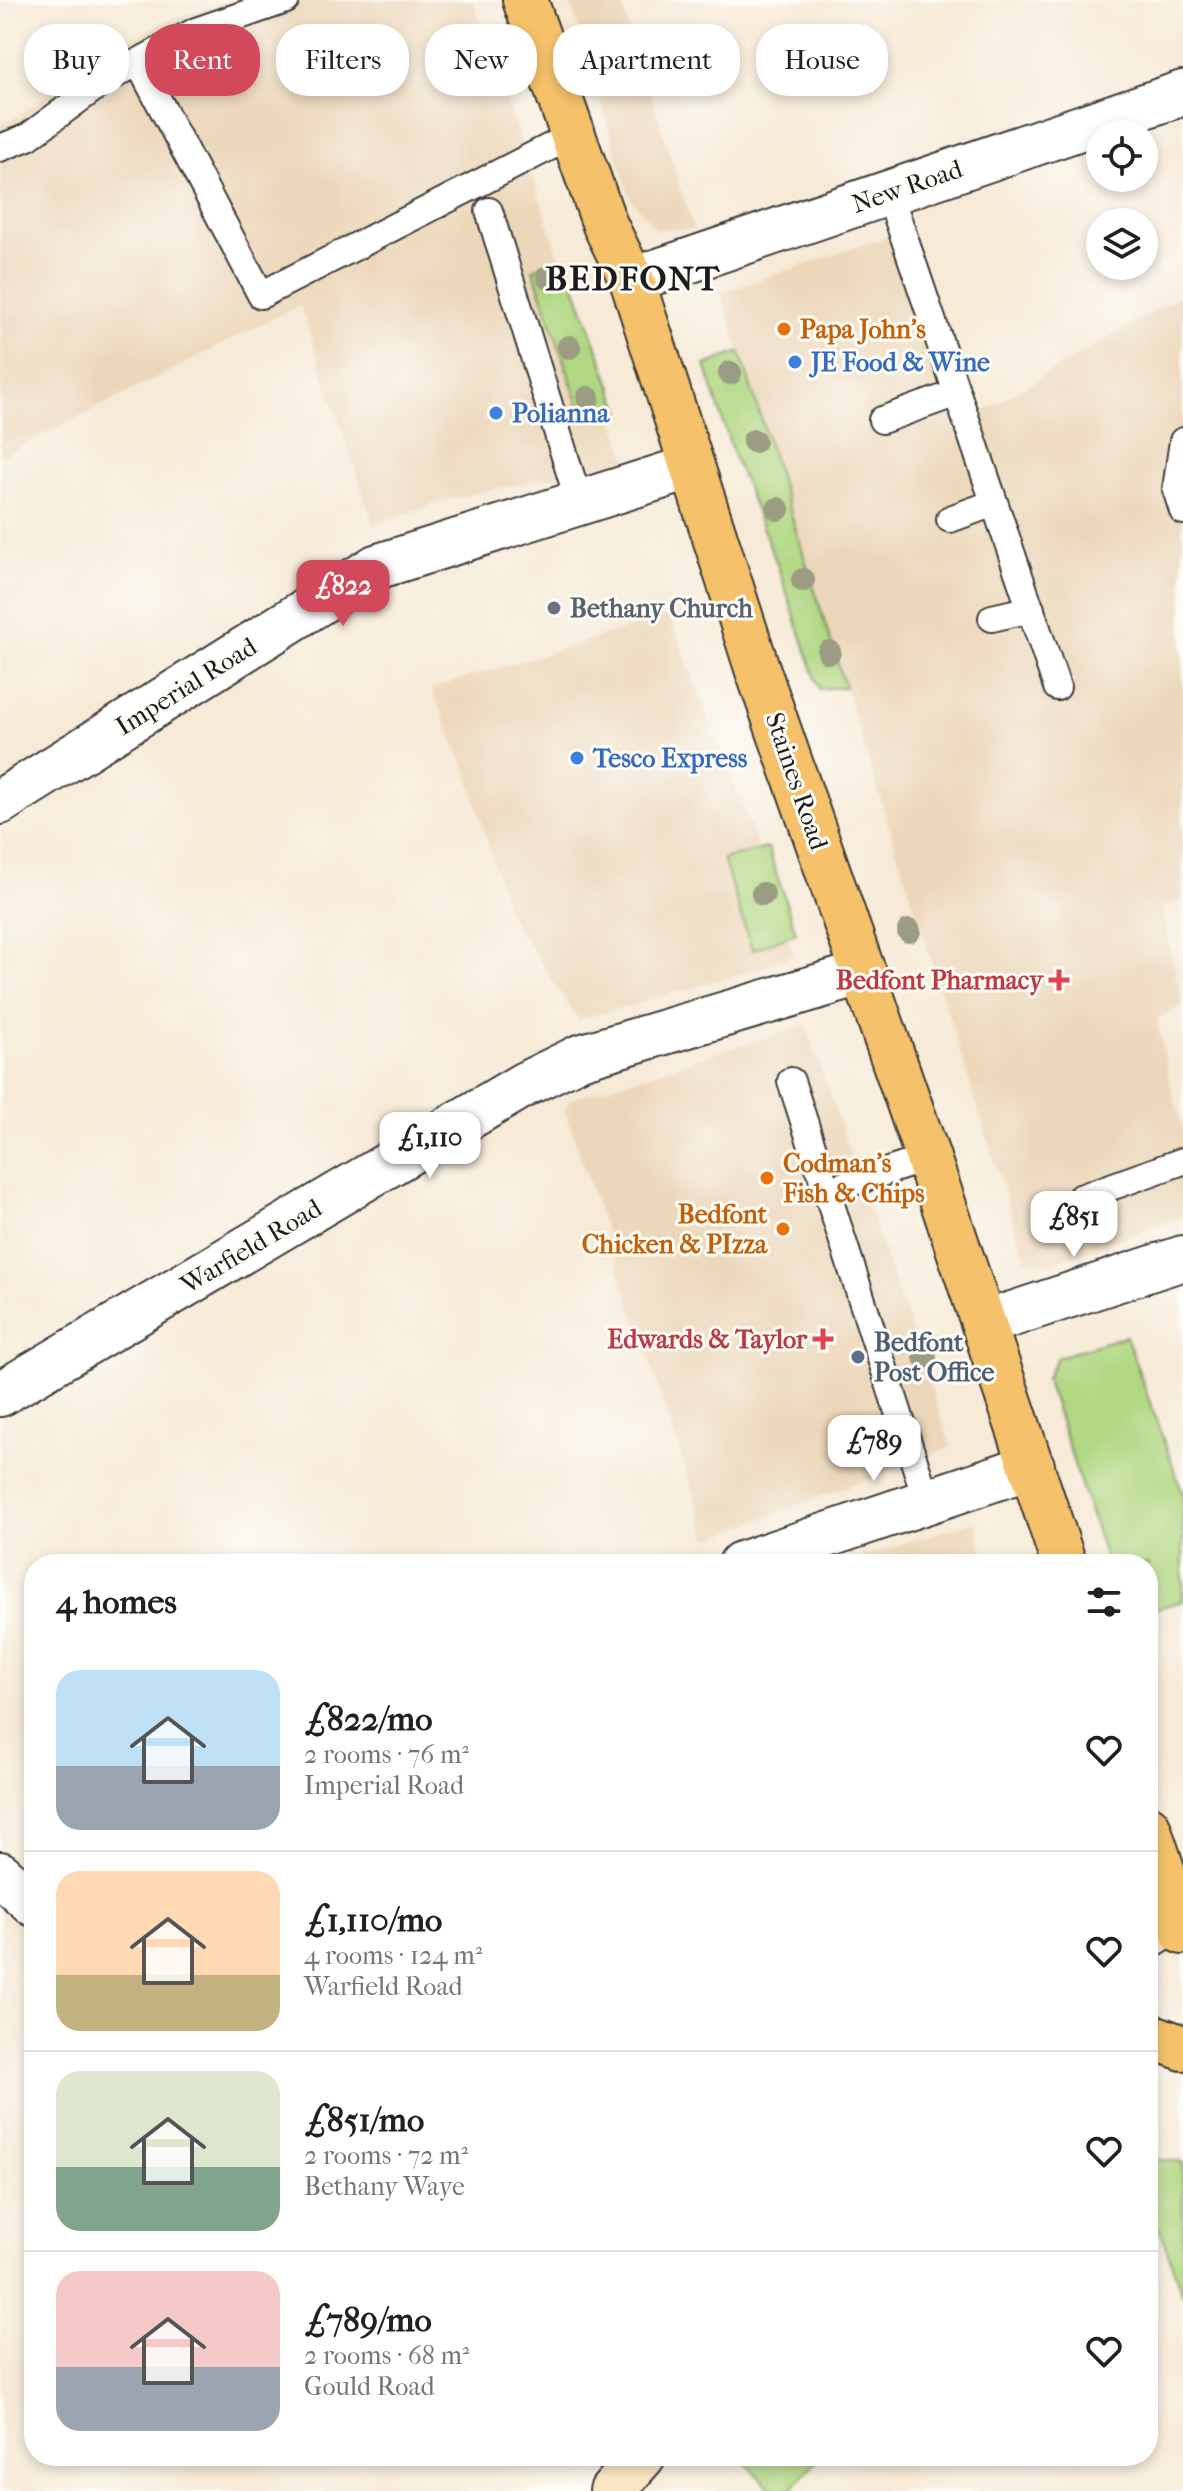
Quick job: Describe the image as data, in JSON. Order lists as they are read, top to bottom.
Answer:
{
  "streets": {
    "main road": ["Staines Road"],
    "street": ["New Road", "Imperial Road", "Warfield Road"]
  },
  "crossings": [
    ["New Road", "Staines Road"],
    ["Imperial Road", "Staines Road"],
    ["Staines Road", "Warfield Road"]
  ],
  "districts": ["BEDFONT"],
  "places": {
    "other": [
      "Papa John's",
      "JE Food & Wine",
      "Polianna",
      "Bethany Church",
      "Tesco Express",
      "Codman's Fish & Chips",
      "Bedfont Chicken & PIzza",
      "Bedfont Post Office"
    ],
    "health": ["Bedfont Pharmacy", "Edwards & Taylor"]
  },
  "page": {
    "chip": [
      "Buy",
      "Rent",
      "Filters",
      "New",
      "Apartment",
      "House"
    ],
    "price": [
      "£822",
      "£1,110",
      "£851",
      "£789"
    ],
    "heading": "4 homes",
    "list": [
      {
        "name": "£822/mo",
        "note": "2 rooms · 76 m² · Imperial Road"
      },
      {
        "name": "£1,110/mo",
        "note": "4 rooms · 124 m² · Warfield Road"
      },
      {
        "name": "£851/mo",
        "note": "2 rooms · 72 m² · Bethany Waye"
      },
      {
        "name": "£789/mo",
        "note": "2 rooms · 68 m² · Gould Road"
      }
    ]
  }
}
